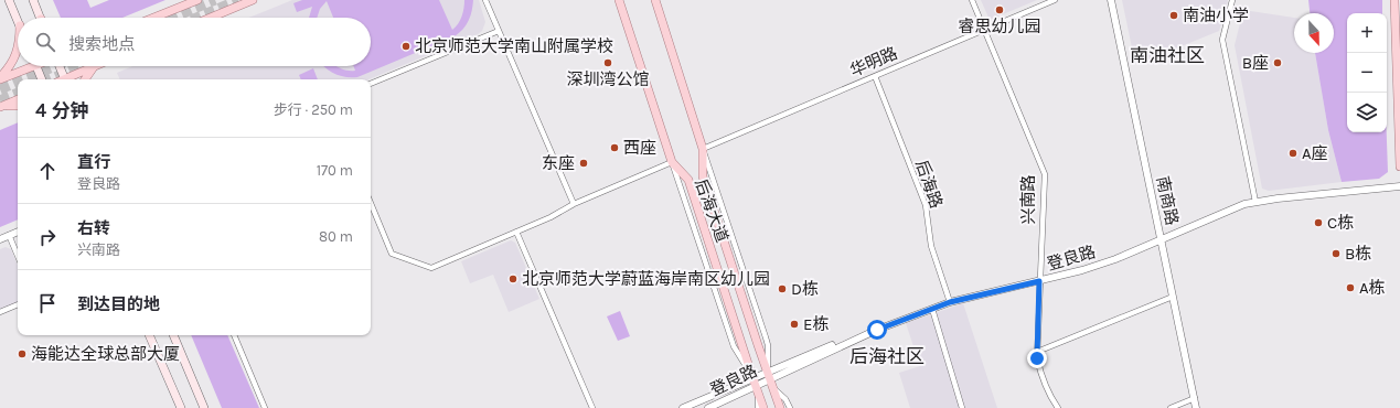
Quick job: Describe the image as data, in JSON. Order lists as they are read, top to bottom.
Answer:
{
  "streets": {
    "main road": ["后海大道"],
    "street": [
      "华明路",
      "后海路",
      "兴南路",
      "南商路",
      "登良路"
    ]
  },
  "crossings": [
    ["华明路", "后海路"],
    ["华明路", "兴南路"],
    ["华明路", "后海大道"],
    ["后海路", "登良路"],
    ["兴南路", "登良路"],
    ["南商路", "登良路"],
    ["后海大道", "登良路"]
  ],
  "districts": ["南油社区", "后海社区"],
  "places": [
    "睿思幼儿园",
    "南油小学",
    "北京师范大学南山附属学校",
    "深圳湾公馆",
    "B座",
    "西座",
    "A座",
    "东座",
    "C栋",
    "B栋",
    "北京师范大学蔚蓝海岸南区幼儿园",
    "A栋",
    "D栋",
    "E栋",
    "海能达全球总部大厦"
  ],
  "north": "bottom",
  "page": {
    "map_buttons": ["+", "−"],
    "search": "搜索地点",
    "heading": ["4 分钟", "步行 · 250 m"],
    "list": [
      ["直行", "登良路", "170 m"],
      ["右转", "兴南路", "80 m"],
      "到达目的地"
    ]
  }
}
